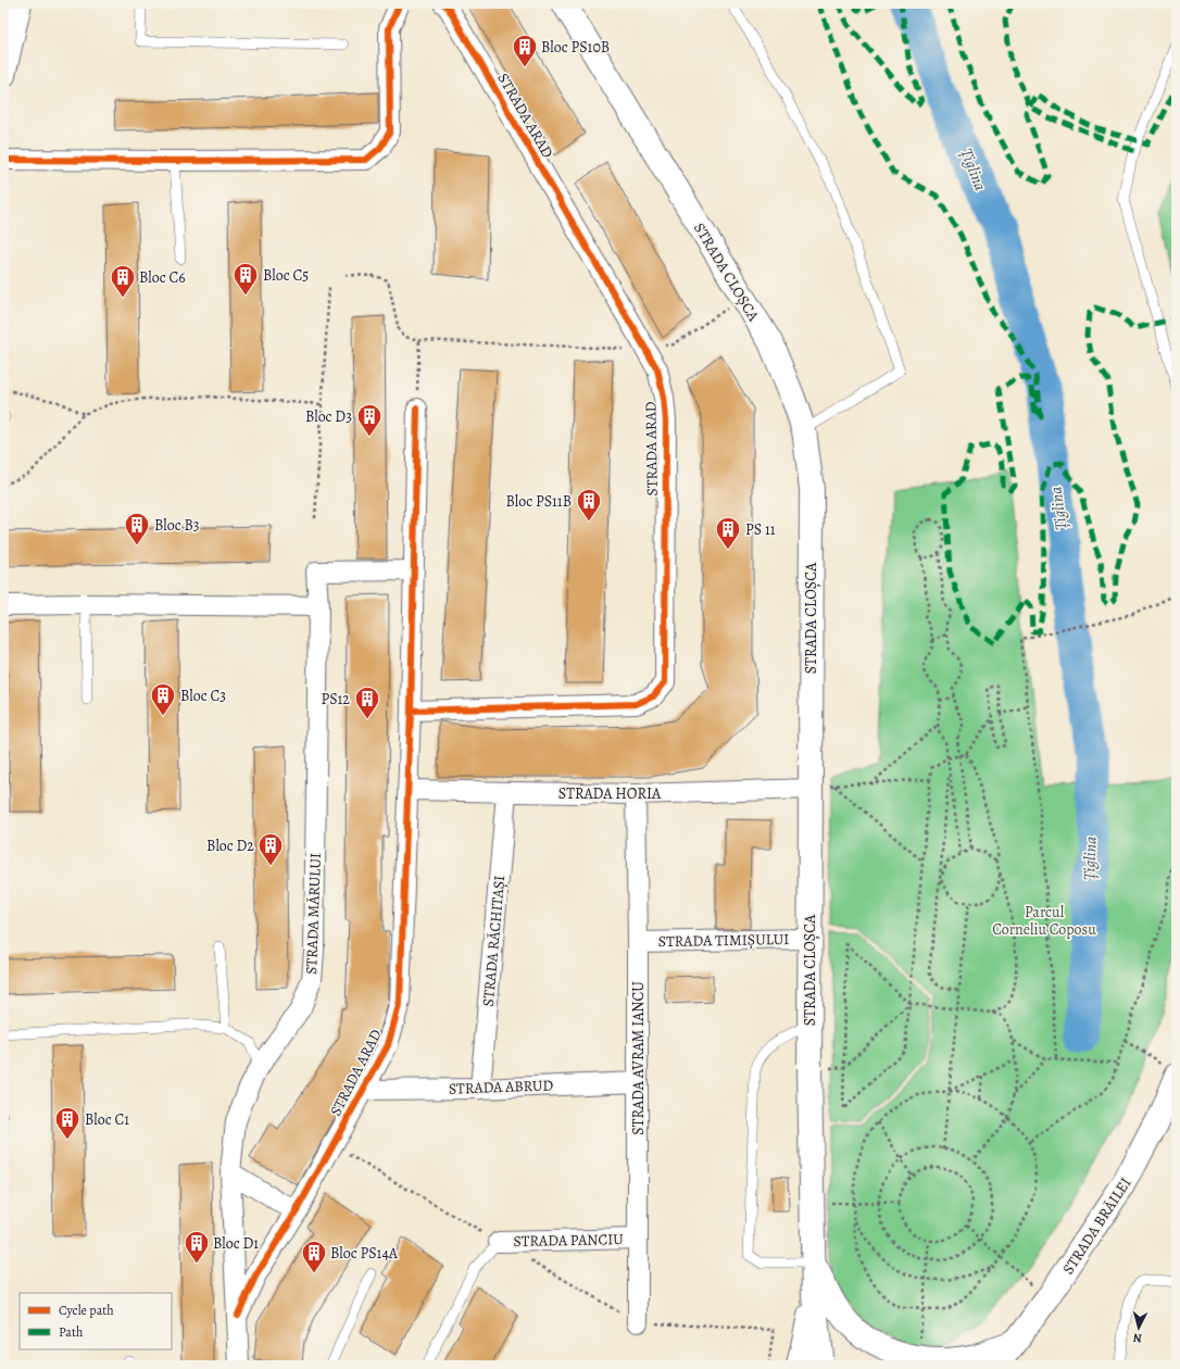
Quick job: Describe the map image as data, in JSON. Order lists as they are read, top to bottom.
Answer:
{
  "streets": {
    "main road": ["STRADA CLOȘCA", "STRADA BRĂILEI"],
    "street": [
      "STRADA ARAD",
      "STRADA HORIA",
      "STRADA MĂRULUI",
      "STRADA TIMIȘULUI",
      "STRADA RĂCHITAȘI",
      "STRADA AVRAM IANCU",
      "STRADA ABRUD",
      "STRADA PANCIU"
    ]
  },
  "crossings": [
    ["STRADA ARAD", "STRADA HORIA"],
    ["STRADA ARAD", "STRADA MĂRULUI"],
    ["STRADA ARAD", "STRADA ABRUD"],
    ["STRADA CLOȘCA", "STRADA HORIA"],
    ["STRADA CLOȘCA", "STRADA TIMIȘULUI"],
    ["STRADA HORIA", "STRADA RĂCHITAȘI"],
    ["STRADA HORIA", "STRADA AVRAM IANCU"],
    ["STRADA TIMIȘULUI", "STRADA AVRAM IANCU"],
    ["STRADA RĂCHITAȘI", "STRADA ABRUD"],
    ["STRADA AVRAM IANCU", "STRADA ABRUD"],
    ["STRADA AVRAM IANCU", "STRADA PANCIU"]
  ],
  "water": ["Țiglina"],
  "parks": ["Parcul Corneliu Coposu"],
  "places": {
    "building": [
      "Bloc PS10B",
      "Bloc C5",
      "Bloc C6",
      "Bloc D3",
      "Bloc PS11B",
      "Bloc B3",
      "PS 11",
      "Bloc C3",
      "PS12",
      "Bloc D2",
      "Bloc C1",
      "Bloc D1",
      "Bloc PS14A"
    ]
  },
  "legend": ["Cycle path", "Path"],
  "north": "bottom"
}
